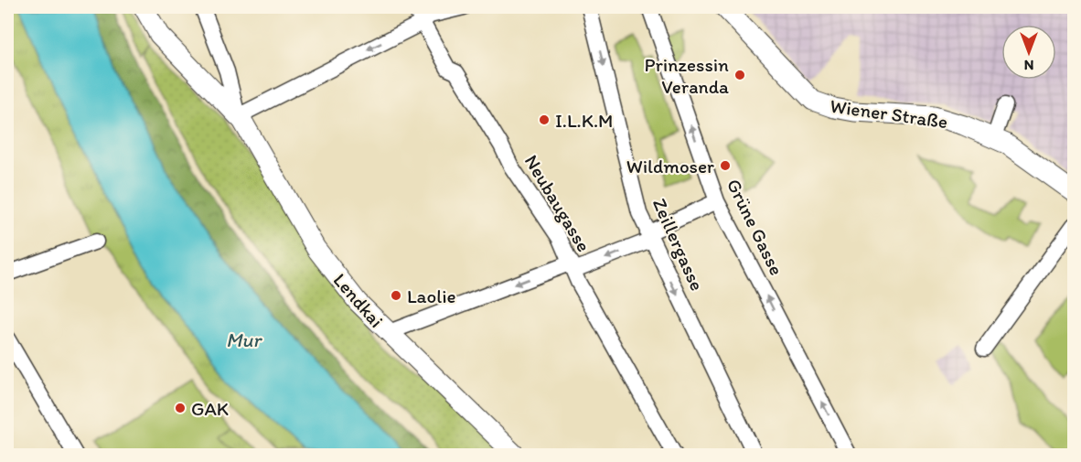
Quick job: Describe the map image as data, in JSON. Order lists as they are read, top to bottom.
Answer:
{
  "streets": {
    "main road": ["Wiener Straße", "Lendkai"],
    "street": ["Neubaugasse", "Grüne Gasse", "Zeillergasse"]
  },
  "one_way": ["Grüne Gasse", "Zeillergasse"],
  "water": ["Mur"],
  "places": [
    "Prinzessin Veranda",
    "I.L.K.M",
    "Wildmoser",
    "Laolie",
    "GAK"
  ],
  "north": "bottom"
}
